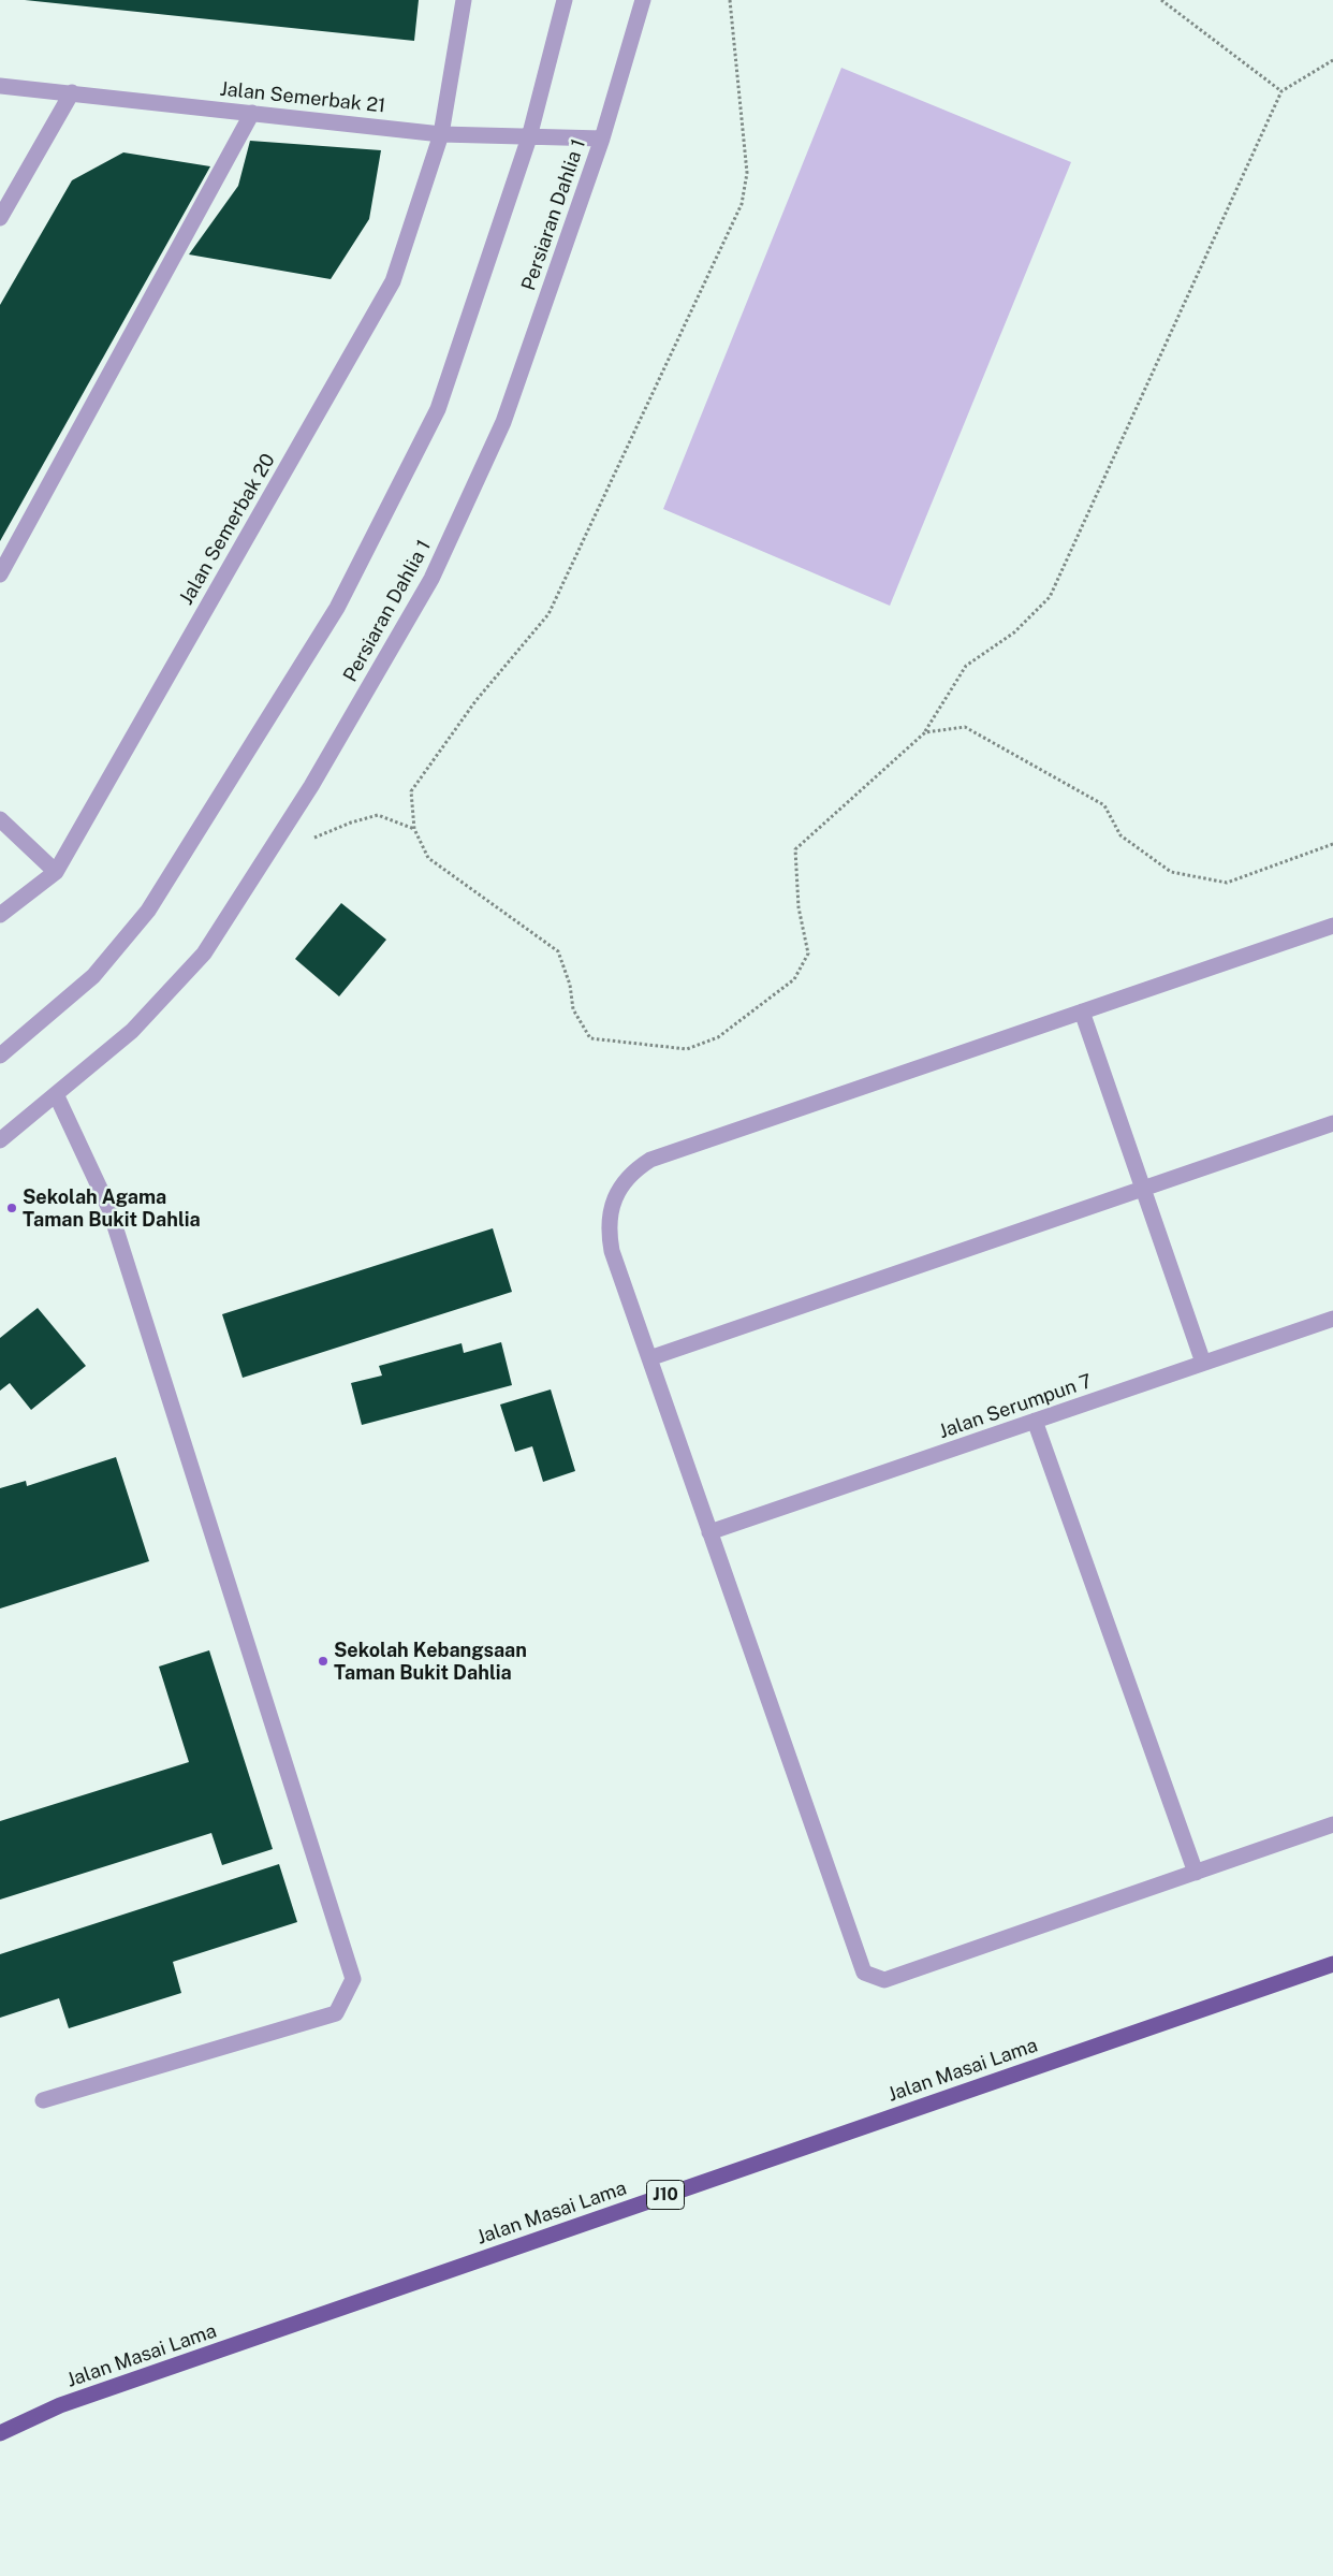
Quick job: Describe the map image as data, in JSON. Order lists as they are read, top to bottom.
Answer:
{
  "streets": {
    "main road": ["Jalan Masai Lama", "J10"],
    "street": [
      "Jalan Semerbak 21",
      "Persiaran Dahlia 1",
      "Jalan Semerbak 20",
      "Jalan Serumpun 7"
    ]
  },
  "crossings": [
    ["Jalan Semerbak 21", "Persiaran Dahlia 1"],
    ["Jalan Semerbak 21", "Jalan Semerbak 20"]
  ],
  "places": ["Sekolah Agama Taman Bukit Dahlia", "Sekolah Kebangsaan Taman Bukit Dahlia"]
}
